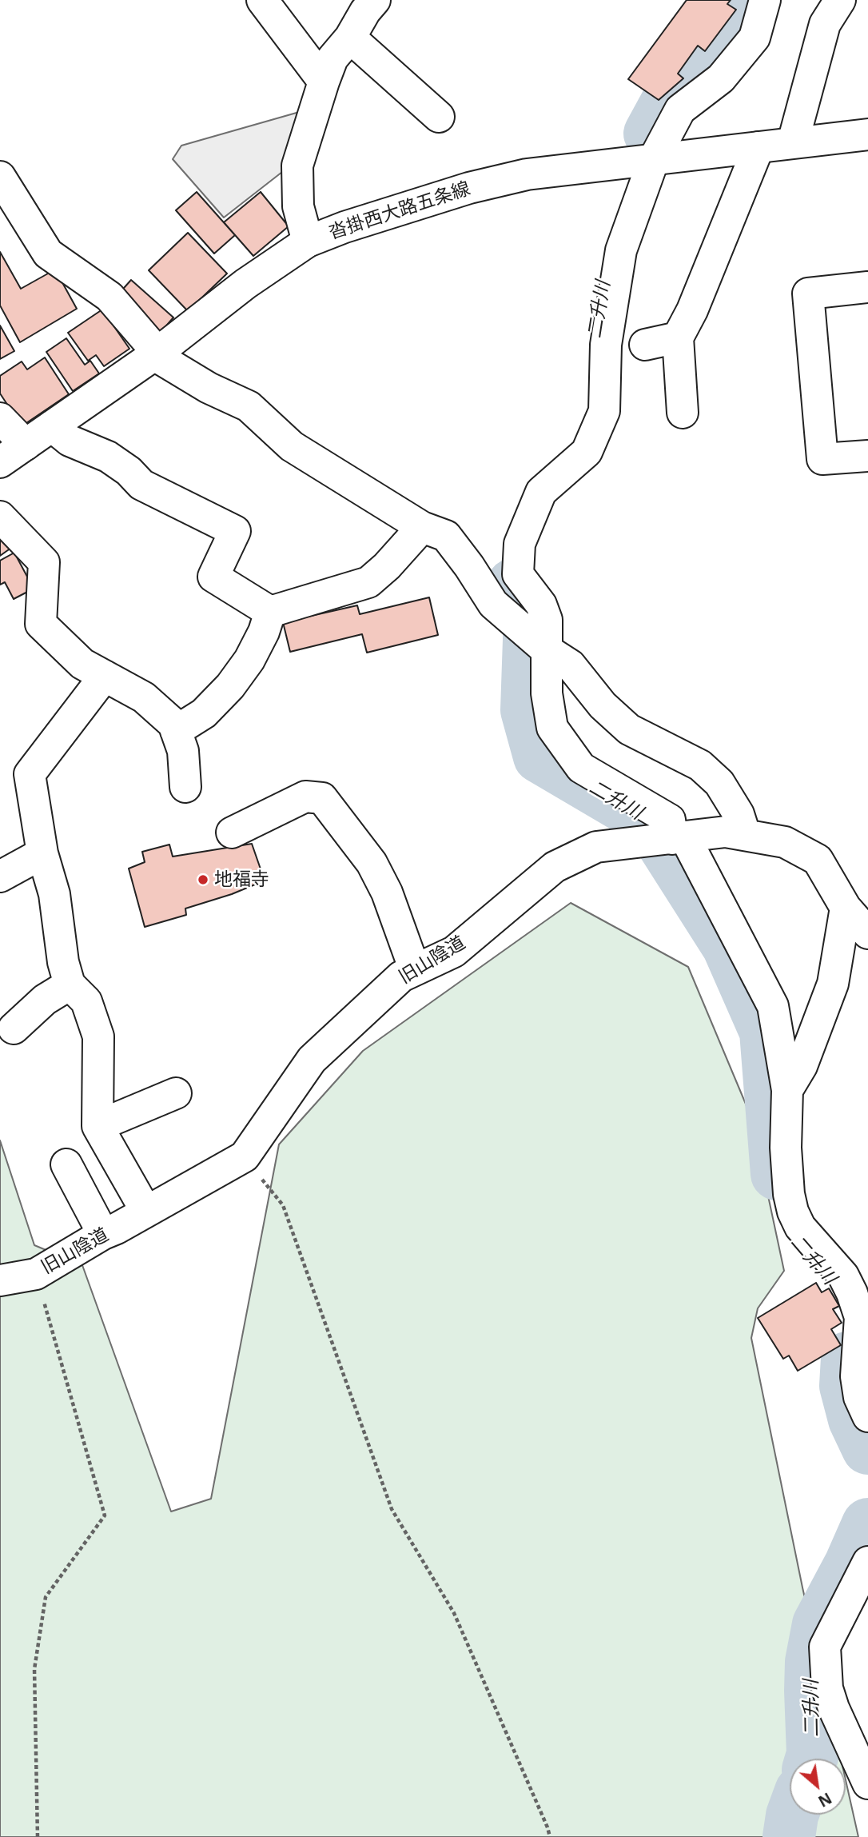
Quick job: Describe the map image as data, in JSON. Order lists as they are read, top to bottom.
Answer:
{
  "streets": {
    "street": ["沓掛西大路五条線", "旧山陰道"]
  },
  "water": ["二升川"],
  "places": ["地福寺"],
  "north": "bottom right"
}
